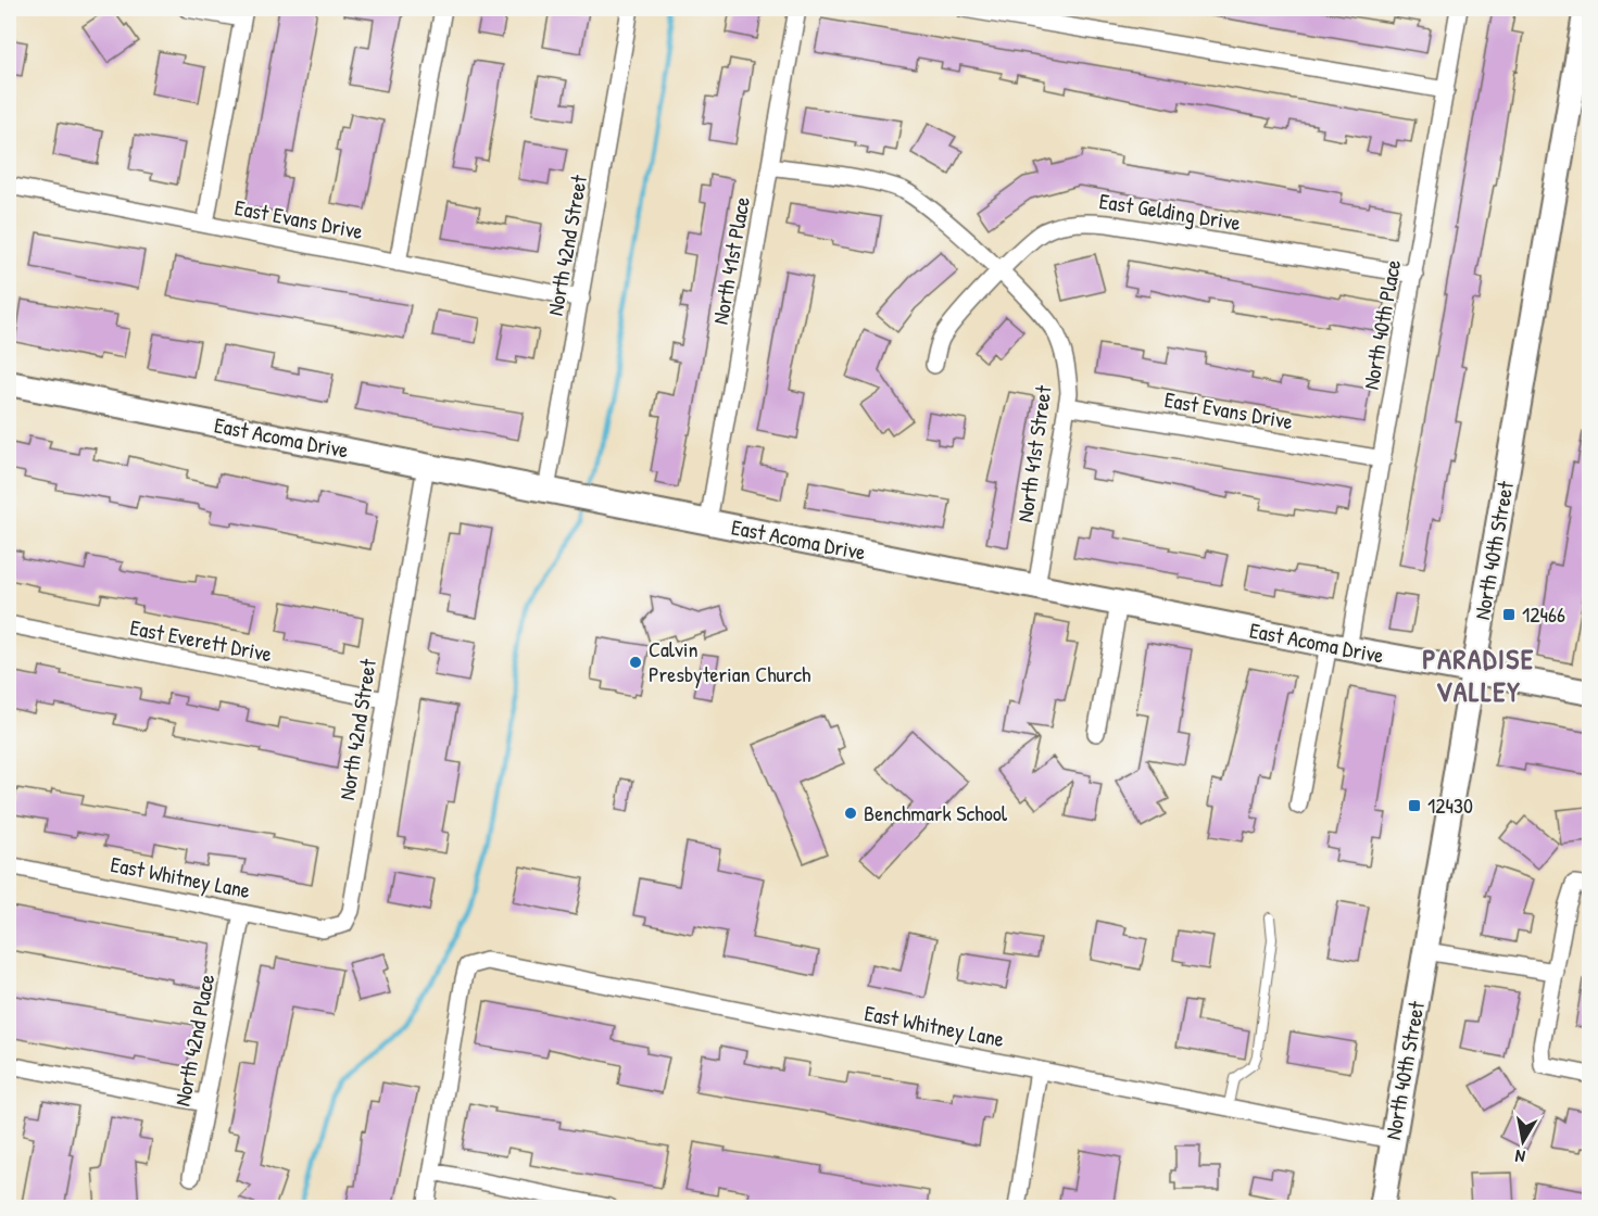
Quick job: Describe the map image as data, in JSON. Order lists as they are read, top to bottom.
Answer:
{
  "streets": {
    "street": [
      "East Gelding Drive",
      "East Evans Drive",
      "North 42nd Street",
      "North 41st Place",
      "North 40th Place",
      "East Acoma Drive",
      "North 41st Street",
      "North 40th Street",
      "East Everett Drive",
      "East Whitney Lane",
      "North 42nd Place"
    ]
  },
  "crossings": [
    ["East Gelding Drive", "North 40th Place"],
    ["East Gelding Drive", "North 41st Street"],
    ["East Evans Drive", "North 42nd Street"],
    ["East Evans Drive", "North 40th Place"],
    ["East Evans Drive", "North 41st Street"],
    ["North 42nd Street", "East Acoma Drive"],
    ["North 42nd Street", "East Everett Drive"],
    ["North 42nd Street", "East Whitney Lane"],
    ["North 41st Place", "East Acoma Drive"],
    ["North 40th Place", "East Acoma Drive"],
    ["East Acoma Drive", "North 41st Street"],
    ["East Acoma Drive", "North 40th Street"],
    ["North 40th Street", "East Whitney Lane"],
    ["East Whitney Lane", "North 42nd Place"]
  ],
  "districts": ["PARADISE VALLEY"],
  "places": {
    "transit": ["12466", "12430"],
    "other": ["Calvin Presbyterian Church", "Benchmark School"]
  },
  "north": "bottom"
}
